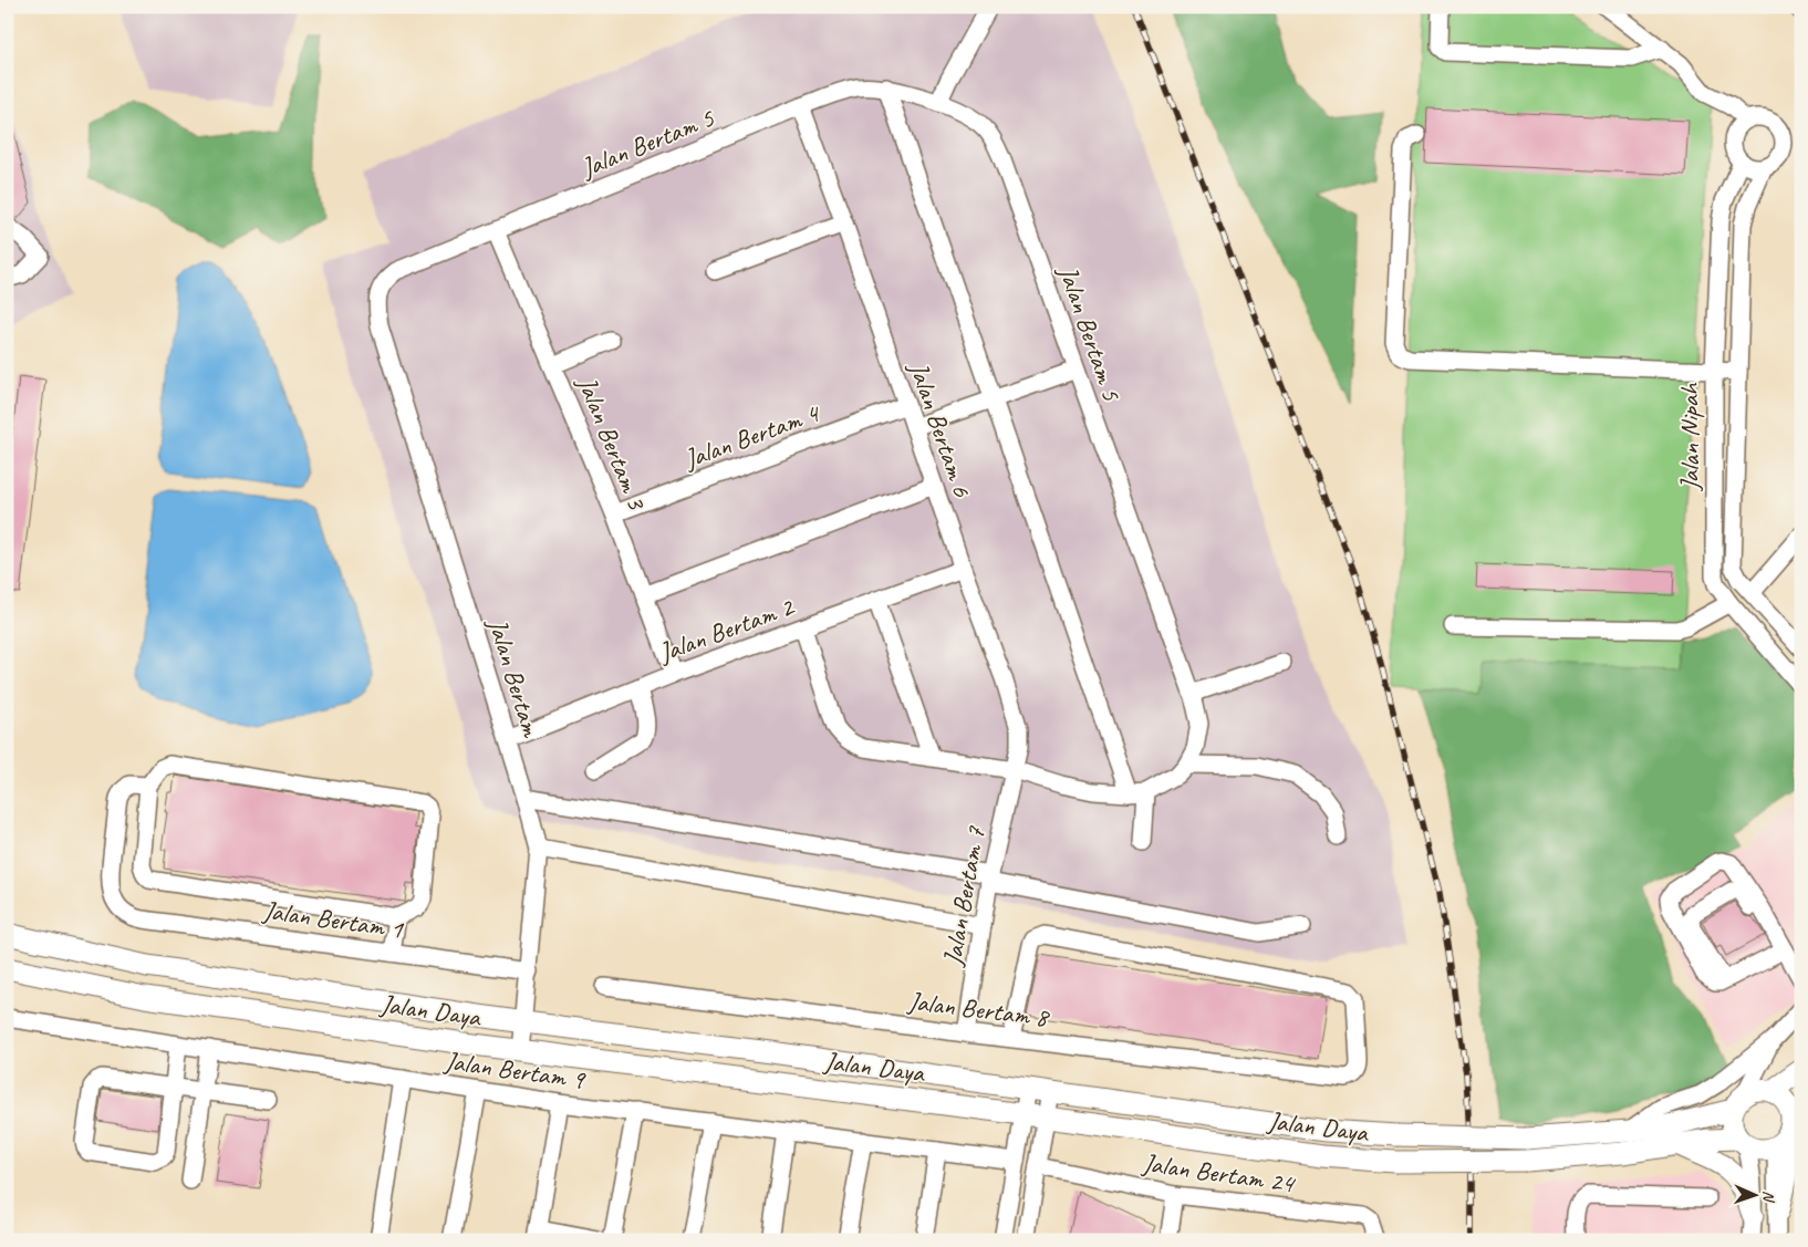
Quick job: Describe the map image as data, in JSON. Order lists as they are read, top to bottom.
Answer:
{
  "streets": {
    "main road": ["Jalan Daya"],
    "street": [
      "Jalan Bertam 5",
      "Jalan Bertam 6",
      "Jalan Bertam 4",
      "Jalan Nipah",
      "Jalan Bertam 3",
      "Jalan Bertam 2",
      "Jalan Bertam",
      "Jalan Bertam 7",
      "Jalan Bertam 1",
      "Jalan Bertam 8",
      "Jalan Bertam 9",
      "Jalan Bertam 24"
    ]
  },
  "crossings": [
    ["Jalan Bertam 5", "Jalan Bertam 6"],
    ["Jalan Bertam 5", "Jalan Bertam 3"],
    ["Jalan Bertam 5", "Jalan Bertam 2"],
    ["Jalan Bertam 5", "Jalan Bertam"],
    ["Jalan Bertam 5", "Jalan Bertam 7"],
    ["Jalan Bertam 6", "Jalan Bertam 4"],
    ["Jalan Bertam 6", "Jalan Bertam 2"],
    ["Jalan Bertam 6", "Jalan Bertam 7"],
    ["Jalan Bertam 4", "Jalan Bertam 3"],
    ["Jalan Bertam 3", "Jalan Bertam 2"],
    ["Jalan Bertam 2", "Jalan Bertam"],
    ["Jalan Bertam", "Jalan Bertam 1"],
    ["Jalan Bertam", "Jalan Daya"],
    ["Jalan Bertam 7", "Jalan Bertam 8"]
  ],
  "north": "right"
}
